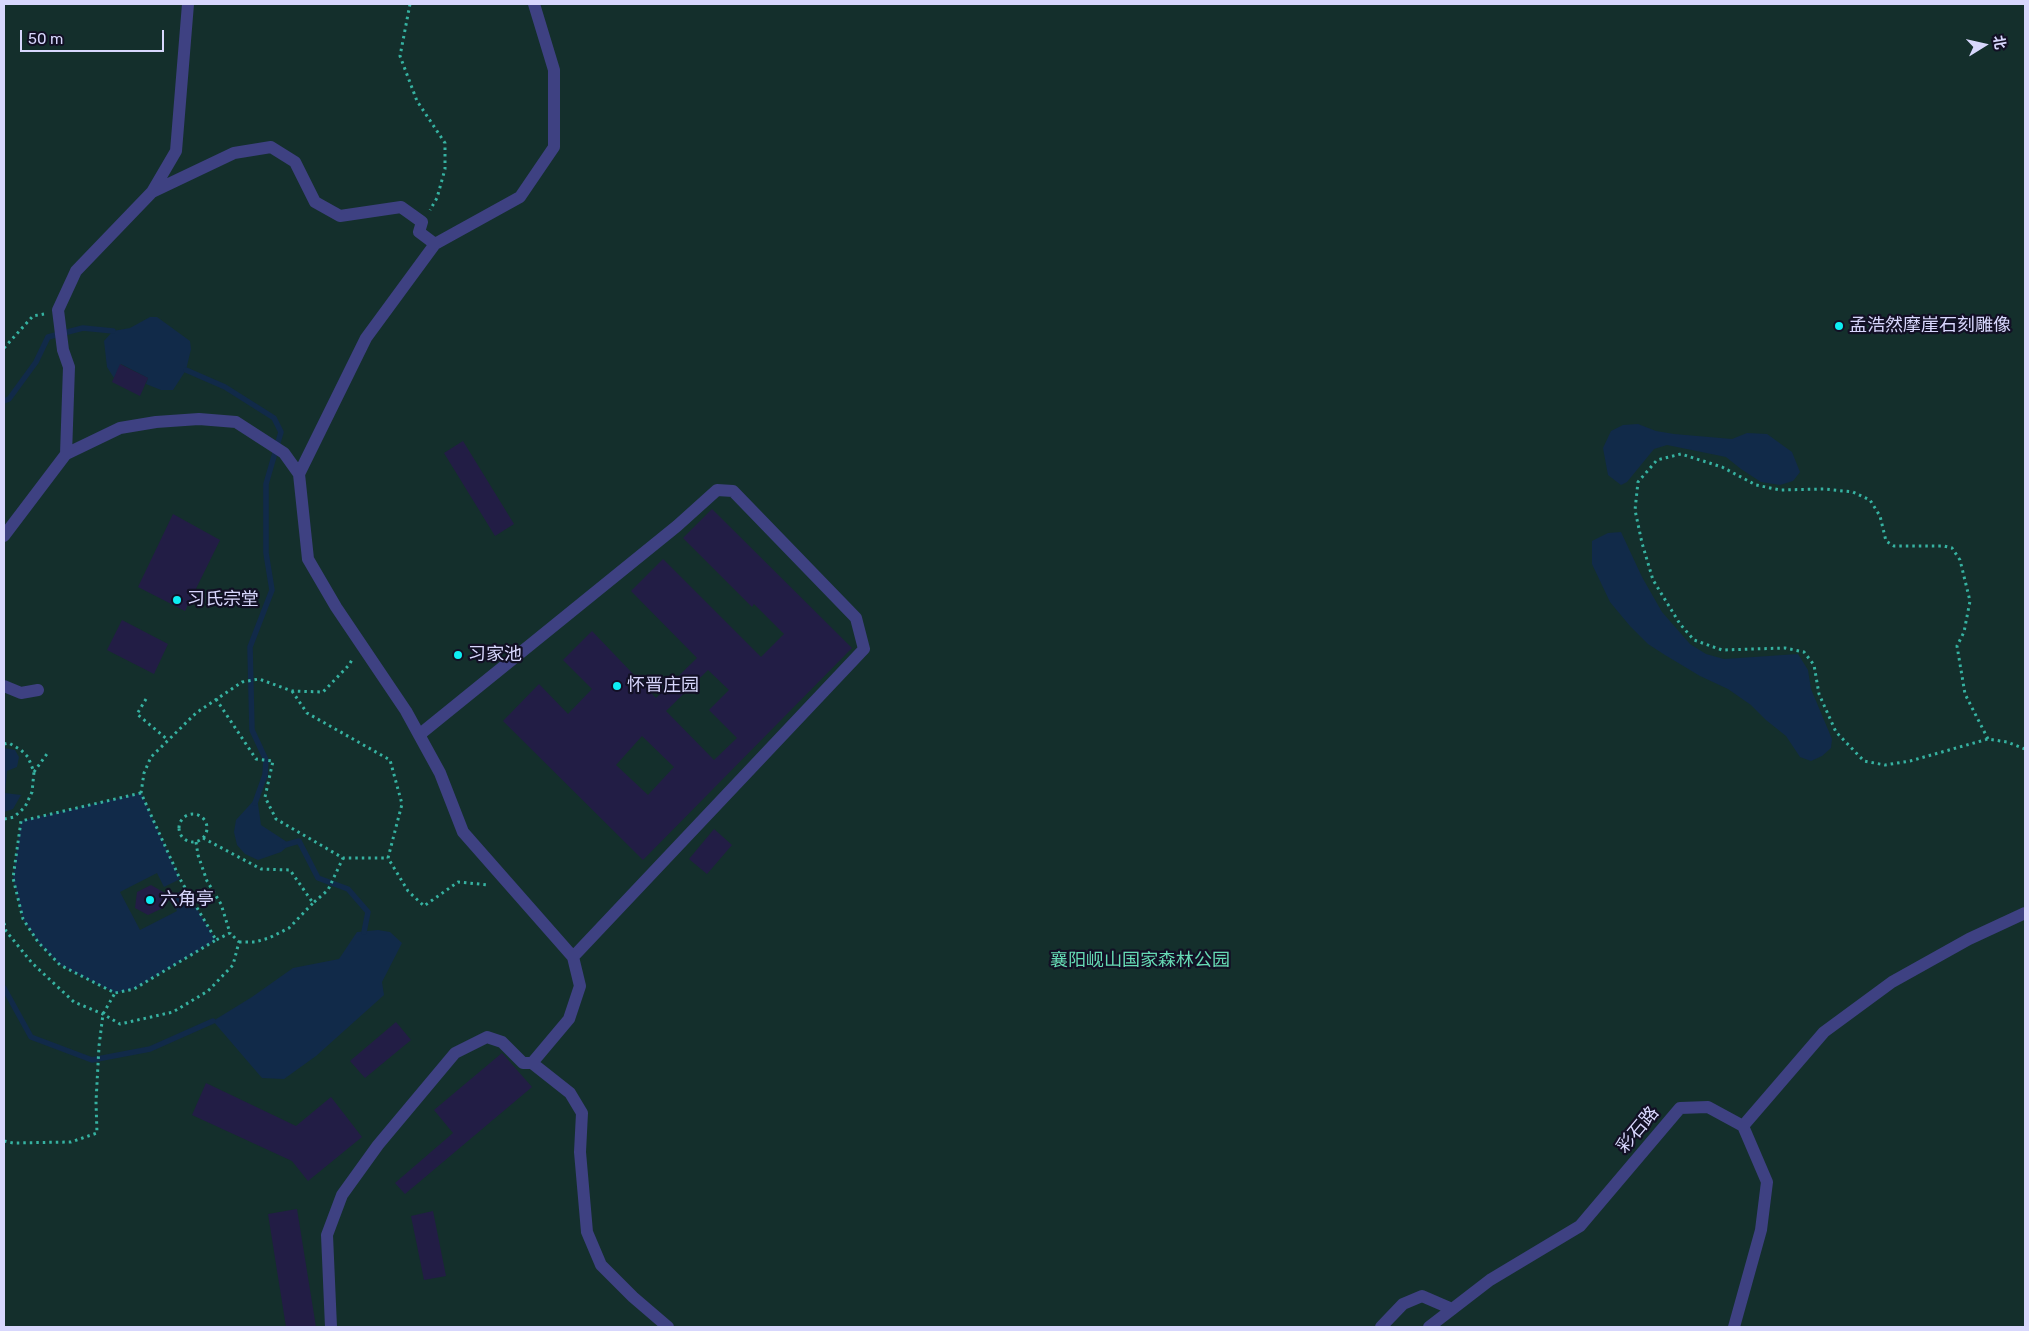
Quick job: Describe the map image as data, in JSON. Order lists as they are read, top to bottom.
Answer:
{
  "streets": {
    "street": ["彩石路"]
  },
  "parks": ["襄阳岘山国家森林公园"],
  "places": [
    "孟浩然摩崖石刻雕像",
    "习氏宗堂",
    "习家池",
    "怀晋庄园",
    "六角亭"
  ],
  "scale_bar": "50 m",
  "north": "right"
}
